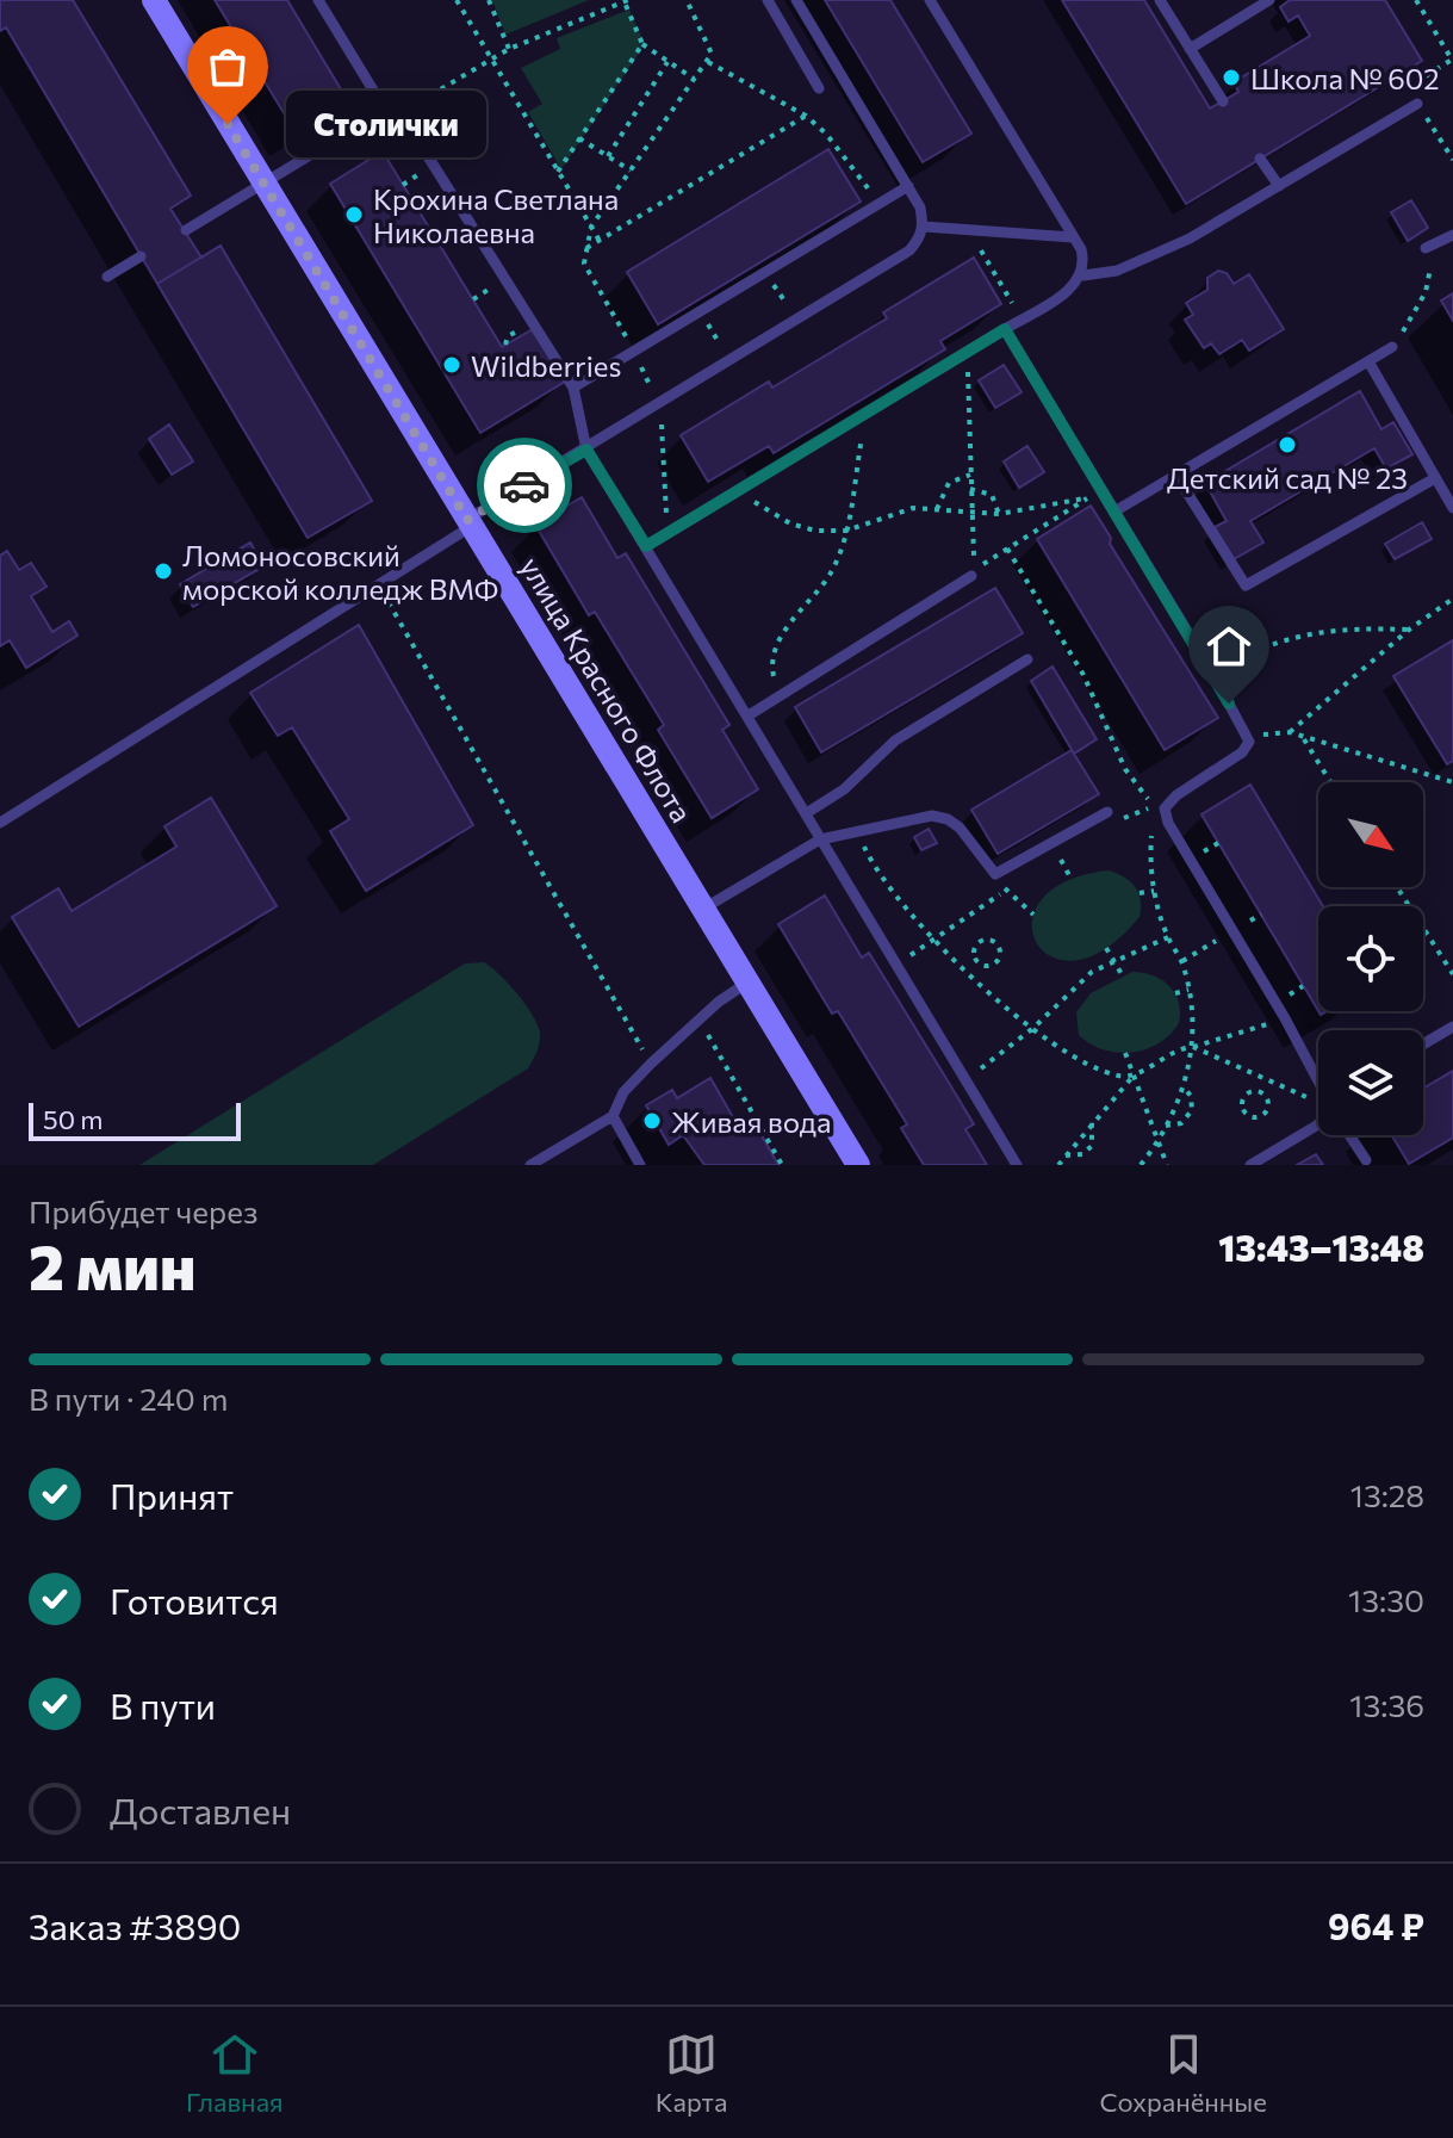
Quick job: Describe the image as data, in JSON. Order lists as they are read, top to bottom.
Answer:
{
  "streets": {
    "main road": ["улица Красного Флота"]
  },
  "places": [
    "Школа № 602",
    "Столички",
    "Крохина Светлана Николаевна",
    "Wildberries",
    "Детский сад № 23",
    "Ломоносовский морской колледж ВМФ",
    "Живая вода"
  ],
  "scale_bar": "50 m",
  "north": "bottom right",
  "page": {
    "bubble": "Столички",
    "scale": "50 m",
    "heading": ["2 мин", "Прибудет через", "13:43–13:48"],
    "panel": ["Заказ #3890", "964 ₽"],
    "bar": "В пути · 240 m",
    "list": [
      ["Принят", "13:28"],
      ["Готовится", "13:30"],
      ["В пути", "13:36"],
      "Доставлен"
    ],
    "tabs": ["Главная", "Карта", "Сохранённые"]
  }
}
